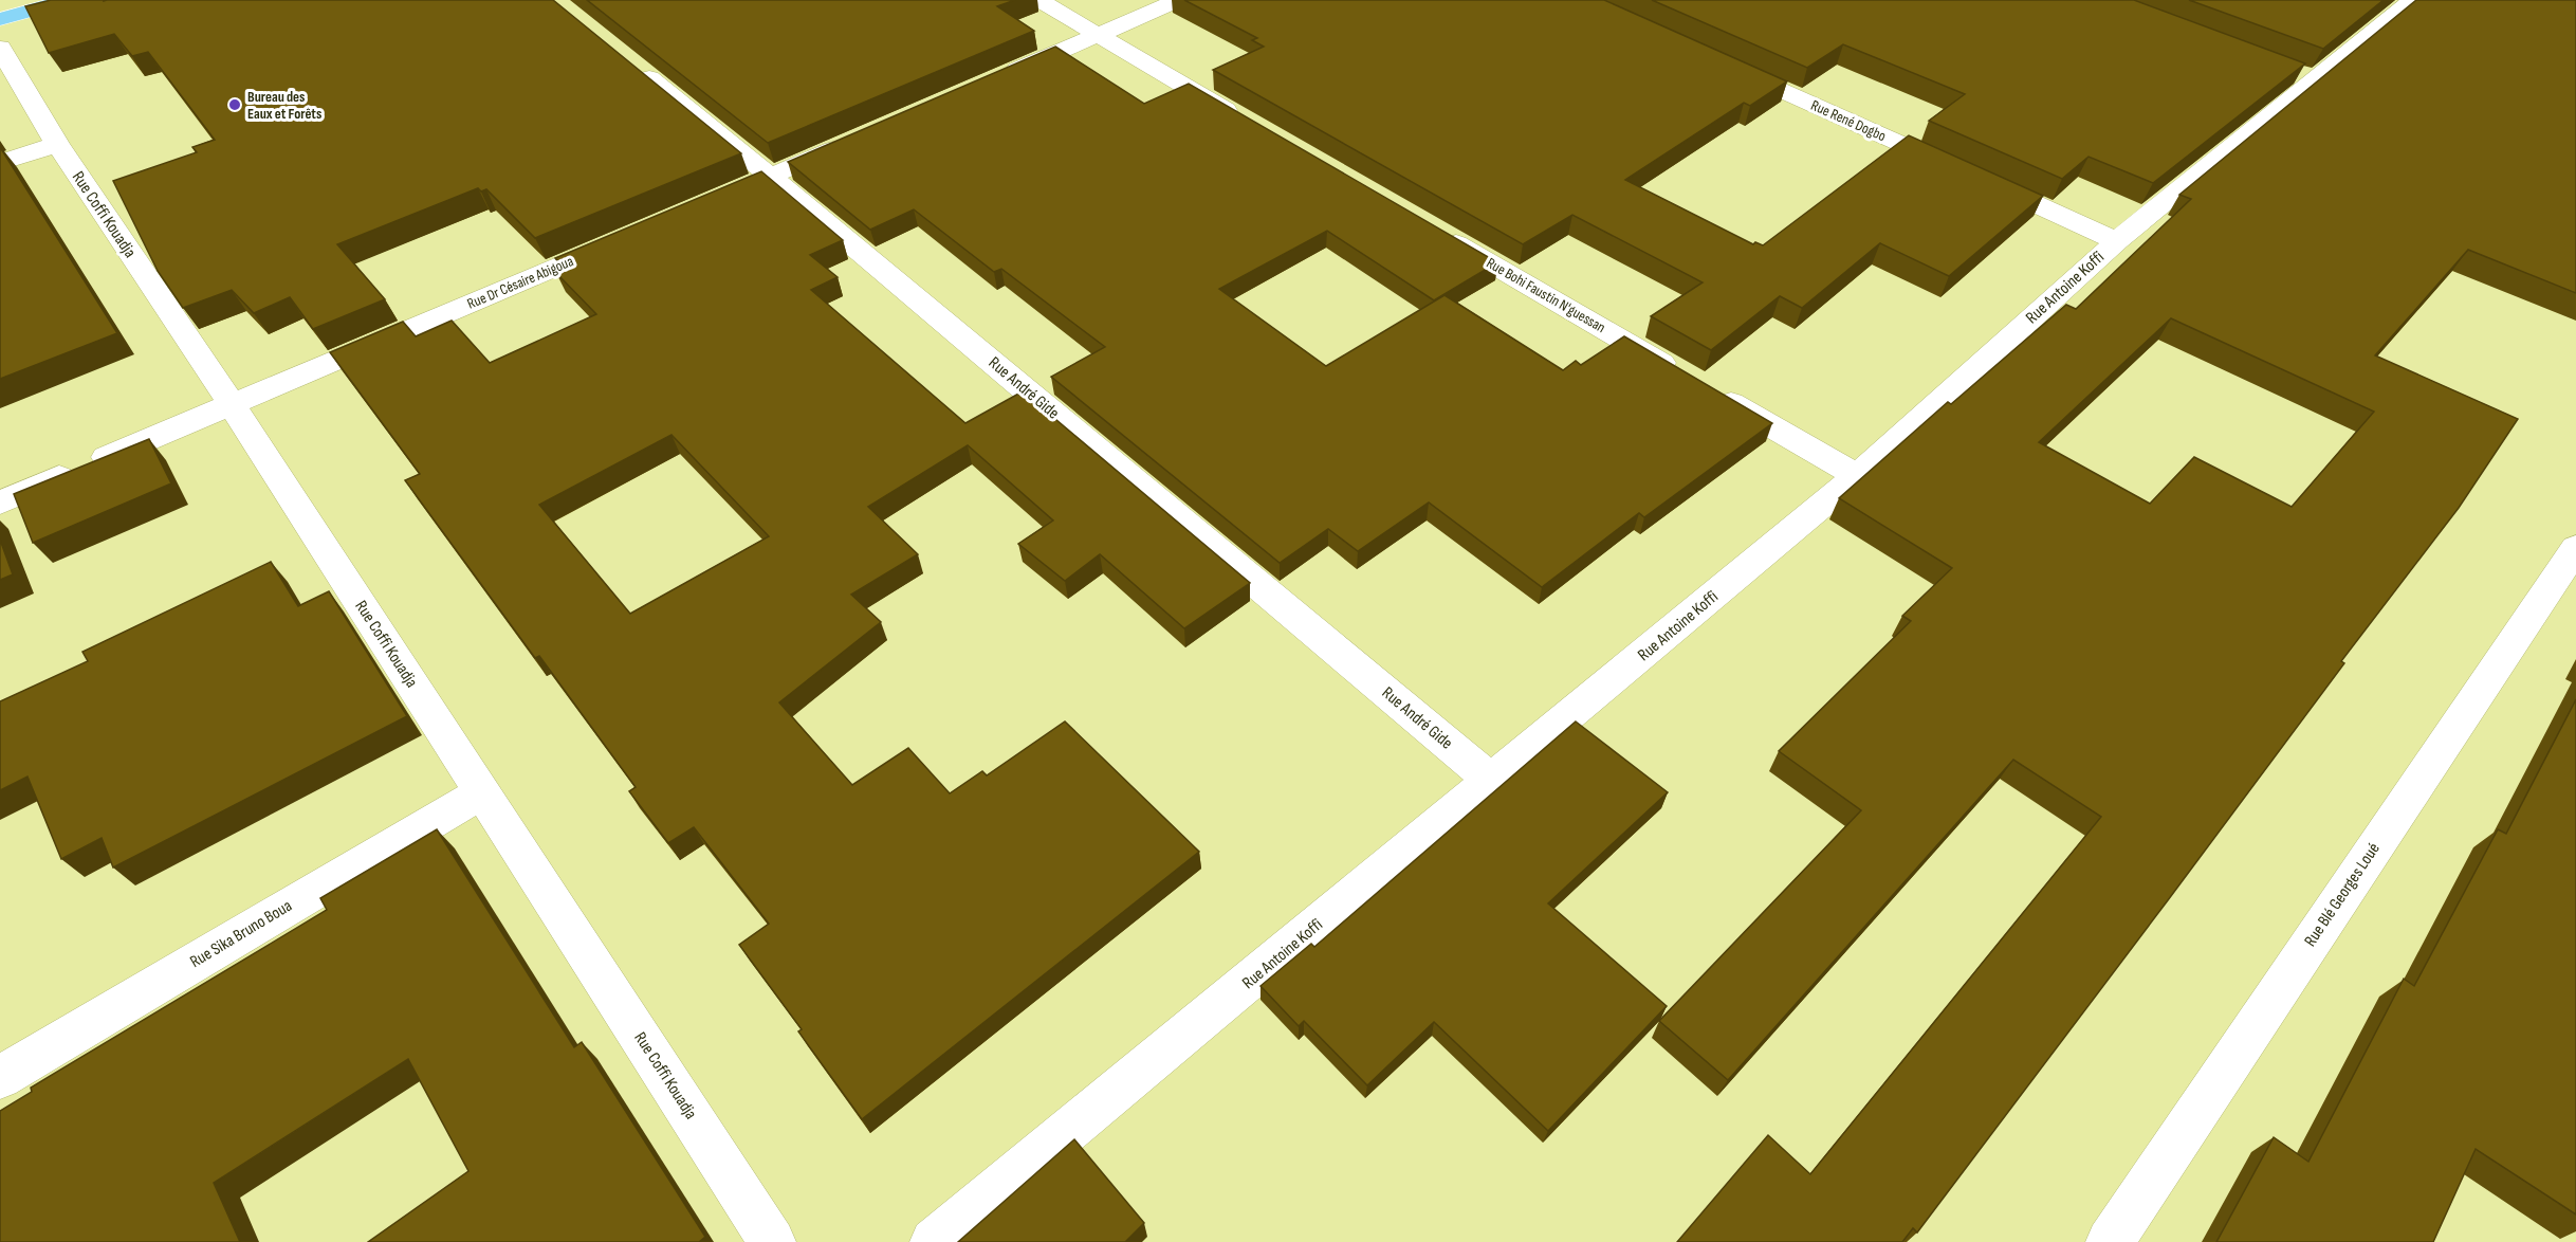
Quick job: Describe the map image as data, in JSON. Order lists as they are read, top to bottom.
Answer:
{
  "streets": {
    "street": [
      "Rue René Dogbo",
      "Rue Coffi Kouadja",
      "Rue Dr Césaire Abigoua",
      "Rue Antoine Koffi",
      "Rue Bohi Faustin N'guessan",
      "Rue André Gide",
      "Rue Blé Georges Loué",
      "Rue Sika Bruno Boua"
    ]
  },
  "crossings": [
    ["Rue René Dogbo", "Rue Antoine Koffi"],
    ["Rue Coffi Kouadja", "Rue Dr Césaire Abigoua"],
    ["Rue Coffi Kouadja", "Rue Sika Bruno Boua"],
    ["Rue Antoine Koffi", "Rue Bohi Faustin N'guessan"],
    ["Rue Antoine Koffi", "Rue André Gide"]
  ],
  "places": ["Bureau des Eaux et Forêts"]
}
